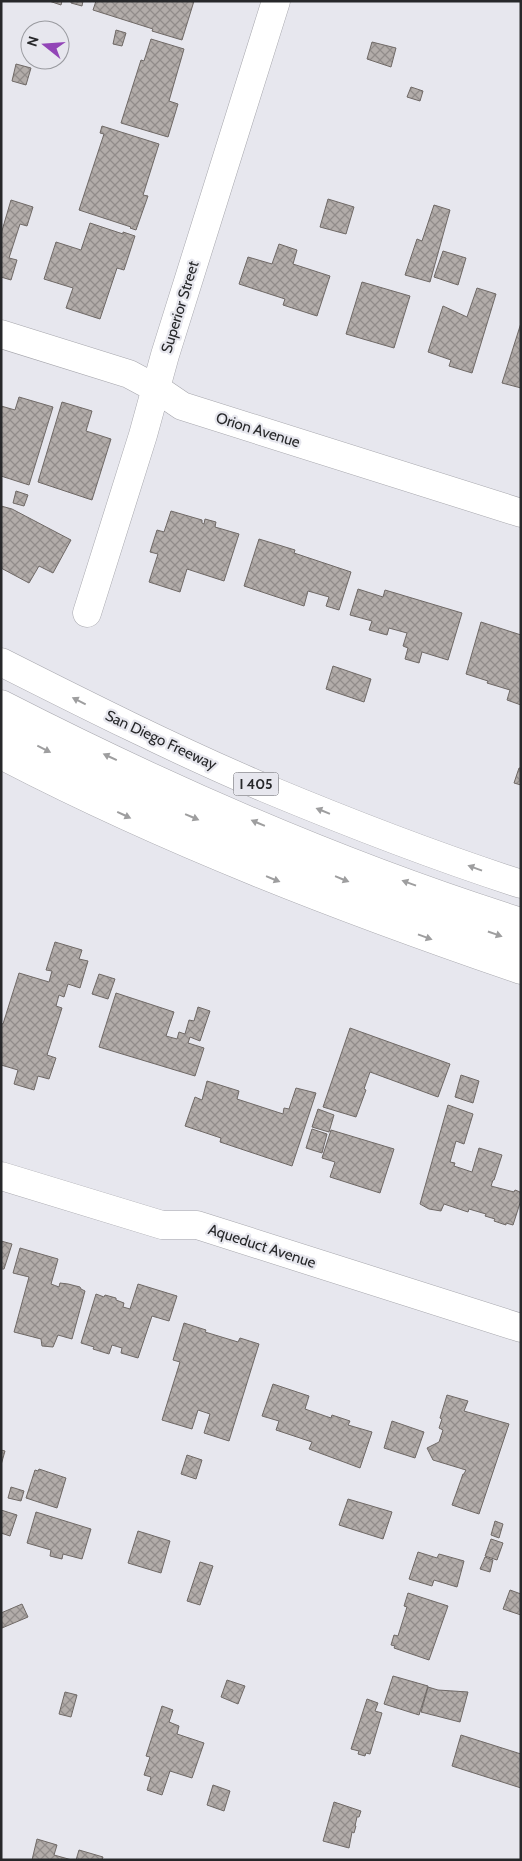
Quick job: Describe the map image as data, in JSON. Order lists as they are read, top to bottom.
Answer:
{
  "streets": {
    "main road": [
      "Superior Street",
      "Orion Avenue",
      "San Diego Freeway",
      "I 405",
      "Aqueduct Avenue"
    ]
  },
  "crossings": [
    ["Superior Street", "Orion Avenue"]
  ],
  "north": "left"
}
